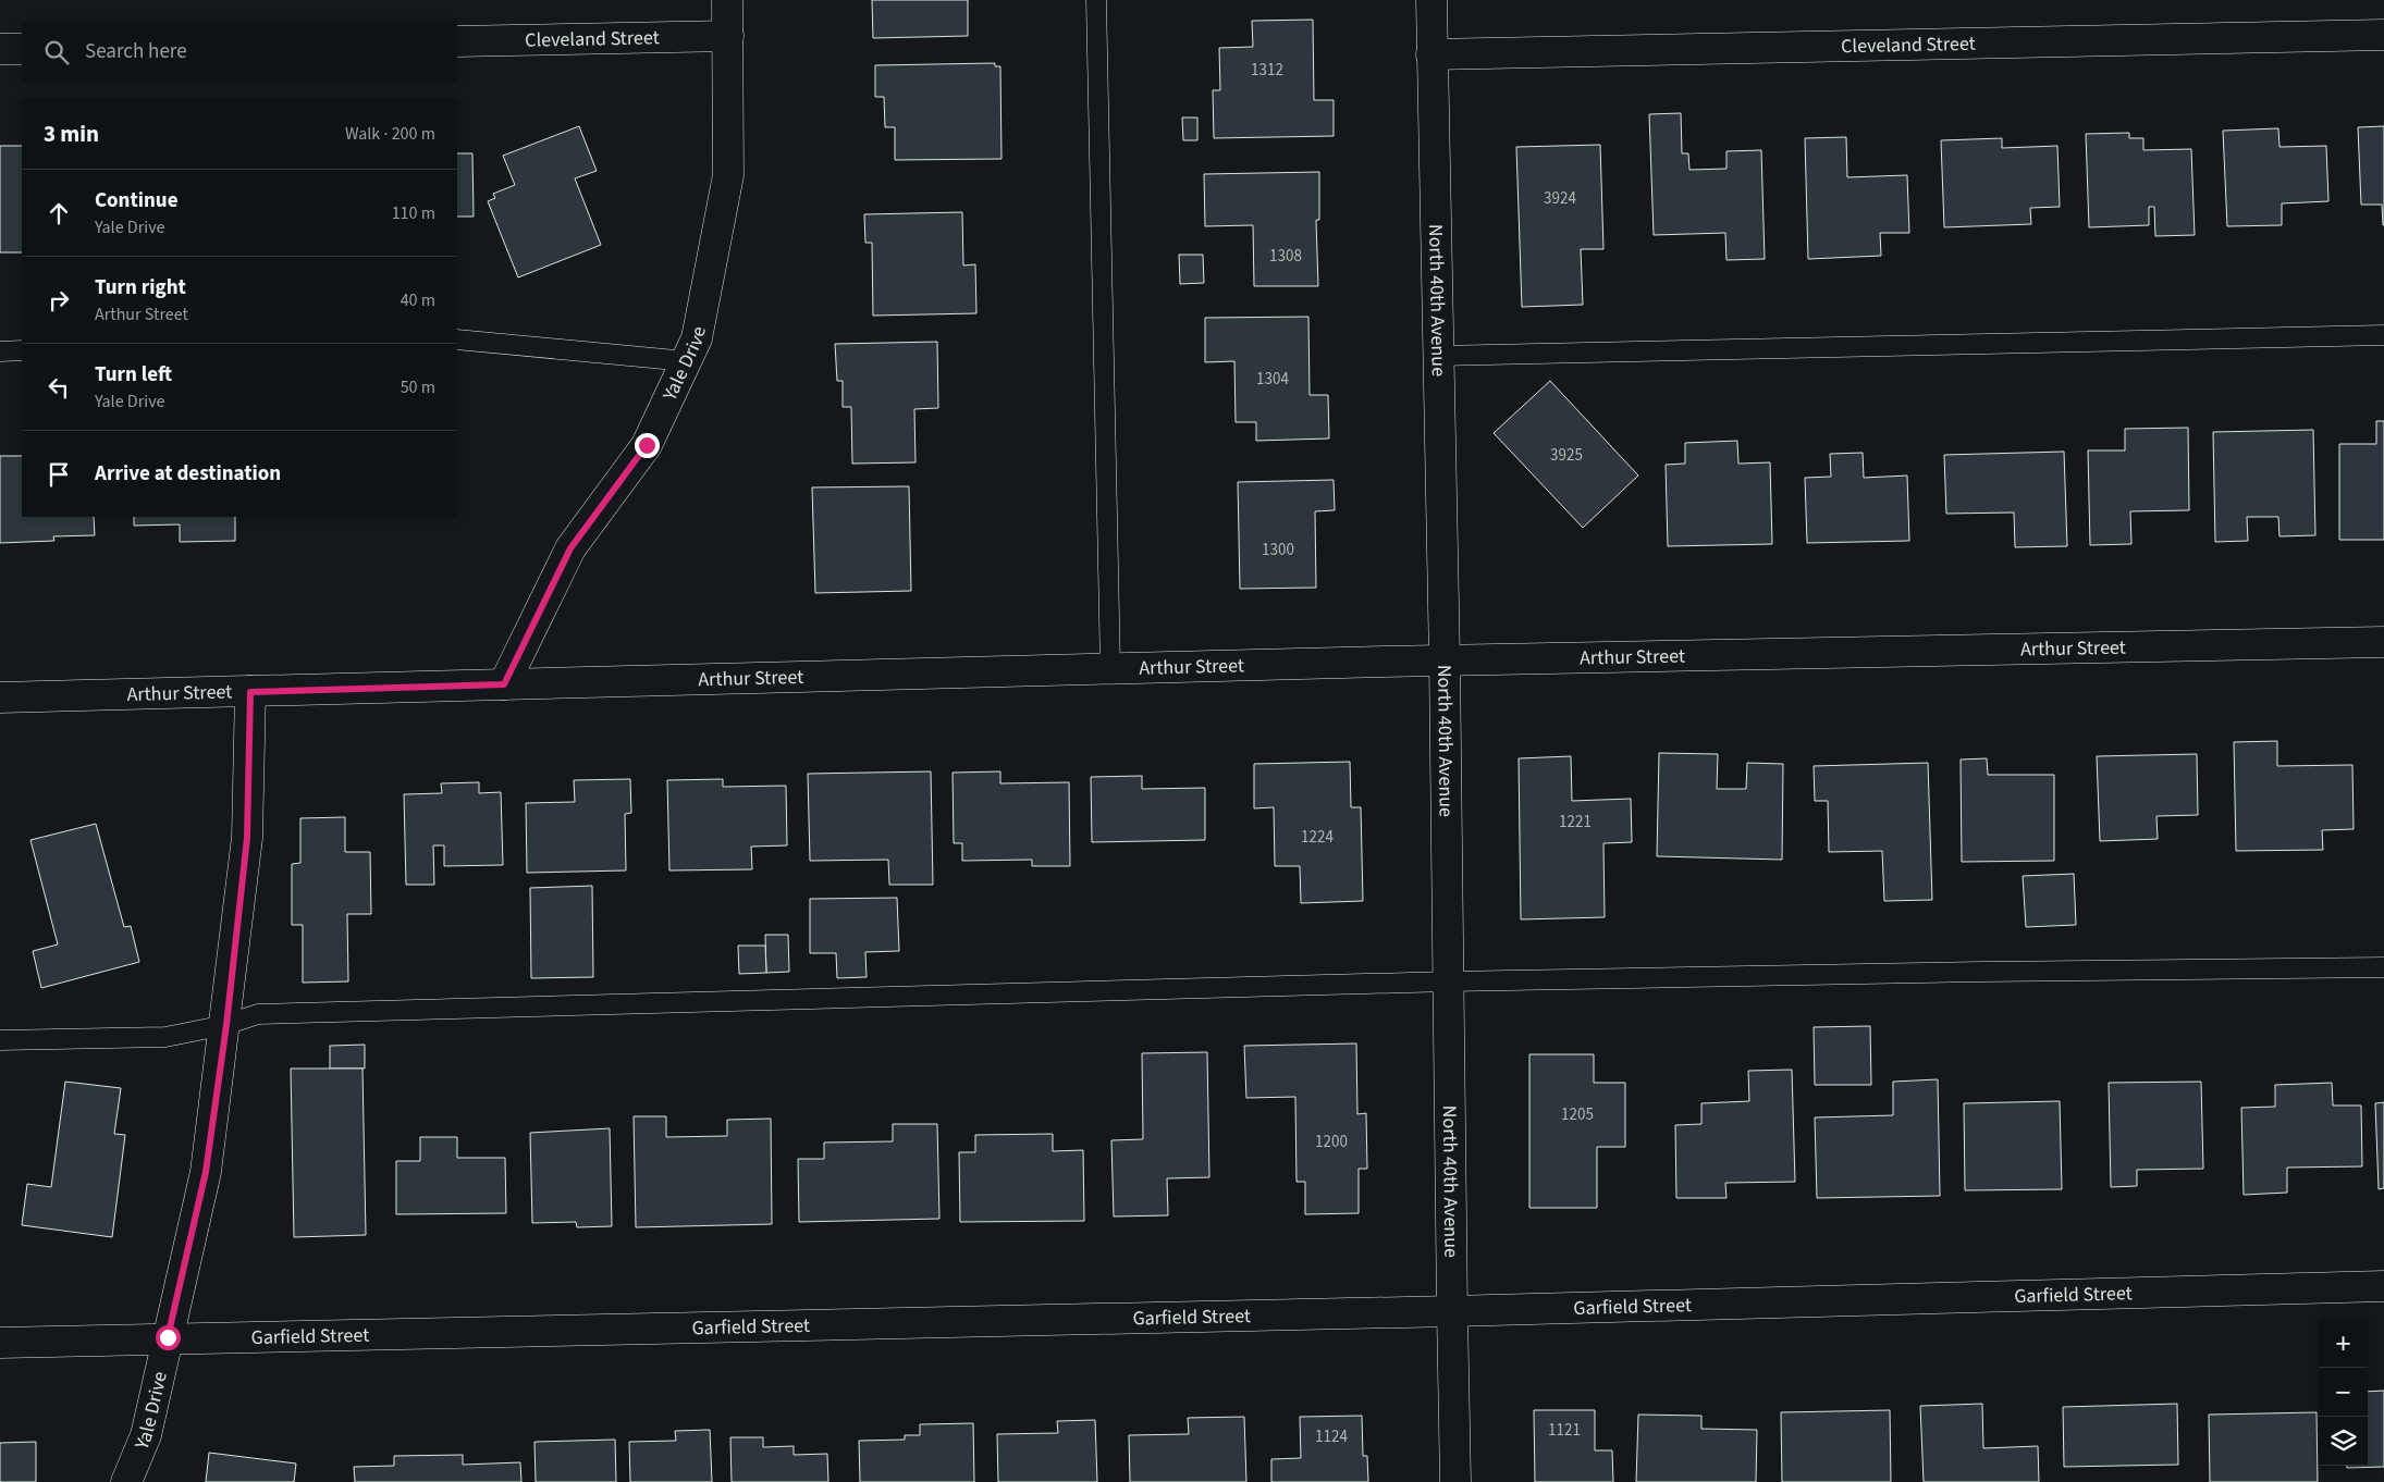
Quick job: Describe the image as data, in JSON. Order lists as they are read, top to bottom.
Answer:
{
  "streets": {
    "street": [
      "Cleveland Street",
      "North 40th Avenue",
      "Yale Drive",
      "Arthur Street",
      "Garfield Street"
    ]
  },
  "crossings": [
    ["Cleveland Street", "North 40th Avenue"],
    ["Cleveland Street", "Yale Drive"],
    ["North 40th Avenue", "Arthur Street"],
    ["North 40th Avenue", "Garfield Street"],
    ["Yale Drive", "Arthur Street"],
    ["Yale Drive", "Garfield Street"]
  ],
  "house_numbers": [
    "1312",
    "3924",
    "1308",
    "1304",
    "3925",
    "1300",
    "1221",
    "1224",
    "1205",
    "1200",
    "1121",
    "1124"
  ],
  "page": {
    "search": "Search here",
    "heading": ["3 min", "Walk · 200 m"],
    "list": [
      ["Continue", "Yale Drive", "110 m"],
      ["Turn right", "Arthur Street", "40 m"],
      ["Turn left", "Yale Drive", "50 m"],
      "Arrive at destination"
    ],
    "map_buttons": ["+", "−"]
  }
}
